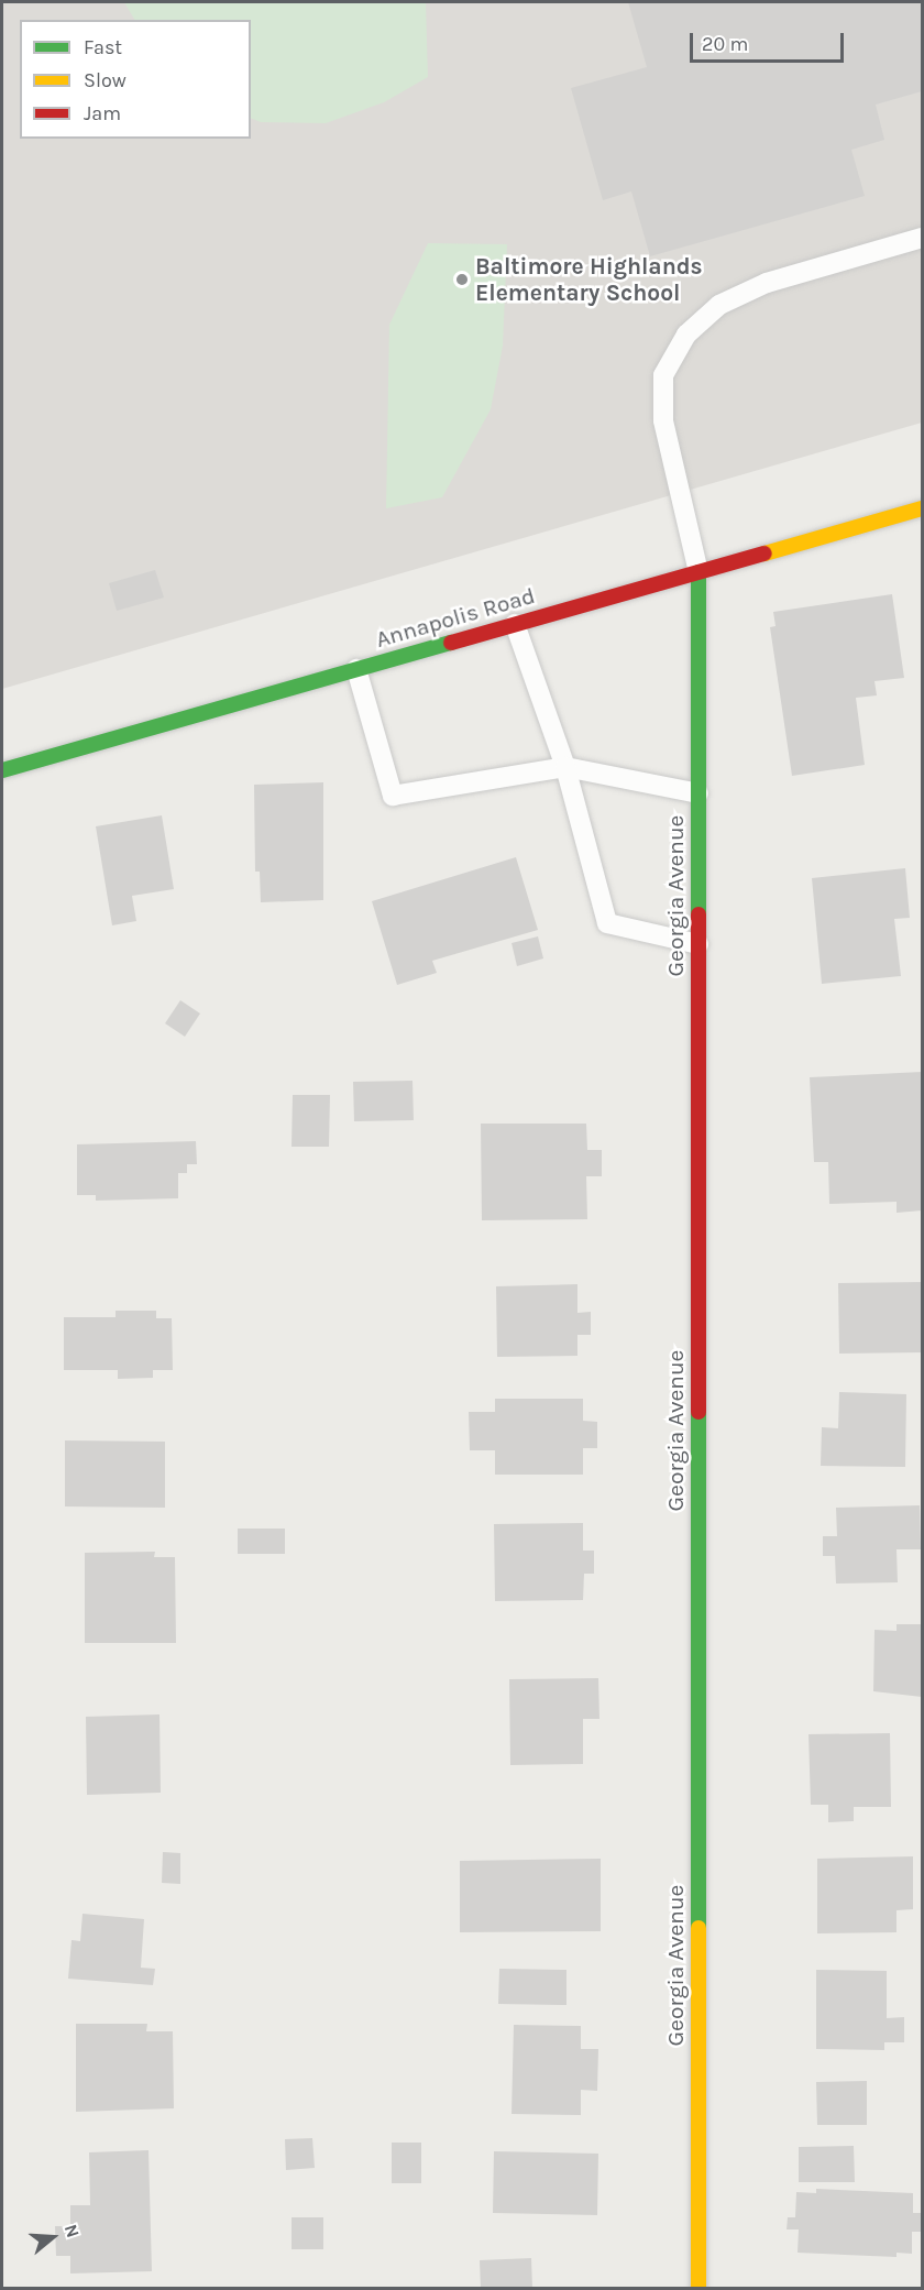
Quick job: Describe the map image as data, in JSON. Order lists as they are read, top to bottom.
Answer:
{
  "streets": {
    "street": ["Annapolis Road", "Georgia Avenue"]
  },
  "crossings": [
    ["Annapolis Road", "Georgia Avenue"]
  ],
  "places": ["Baltimore Highlands Elementary School"],
  "legend": ["Fast", "Slow", "Jam"],
  "scale_bar": "20 m",
  "north": "right"
}
